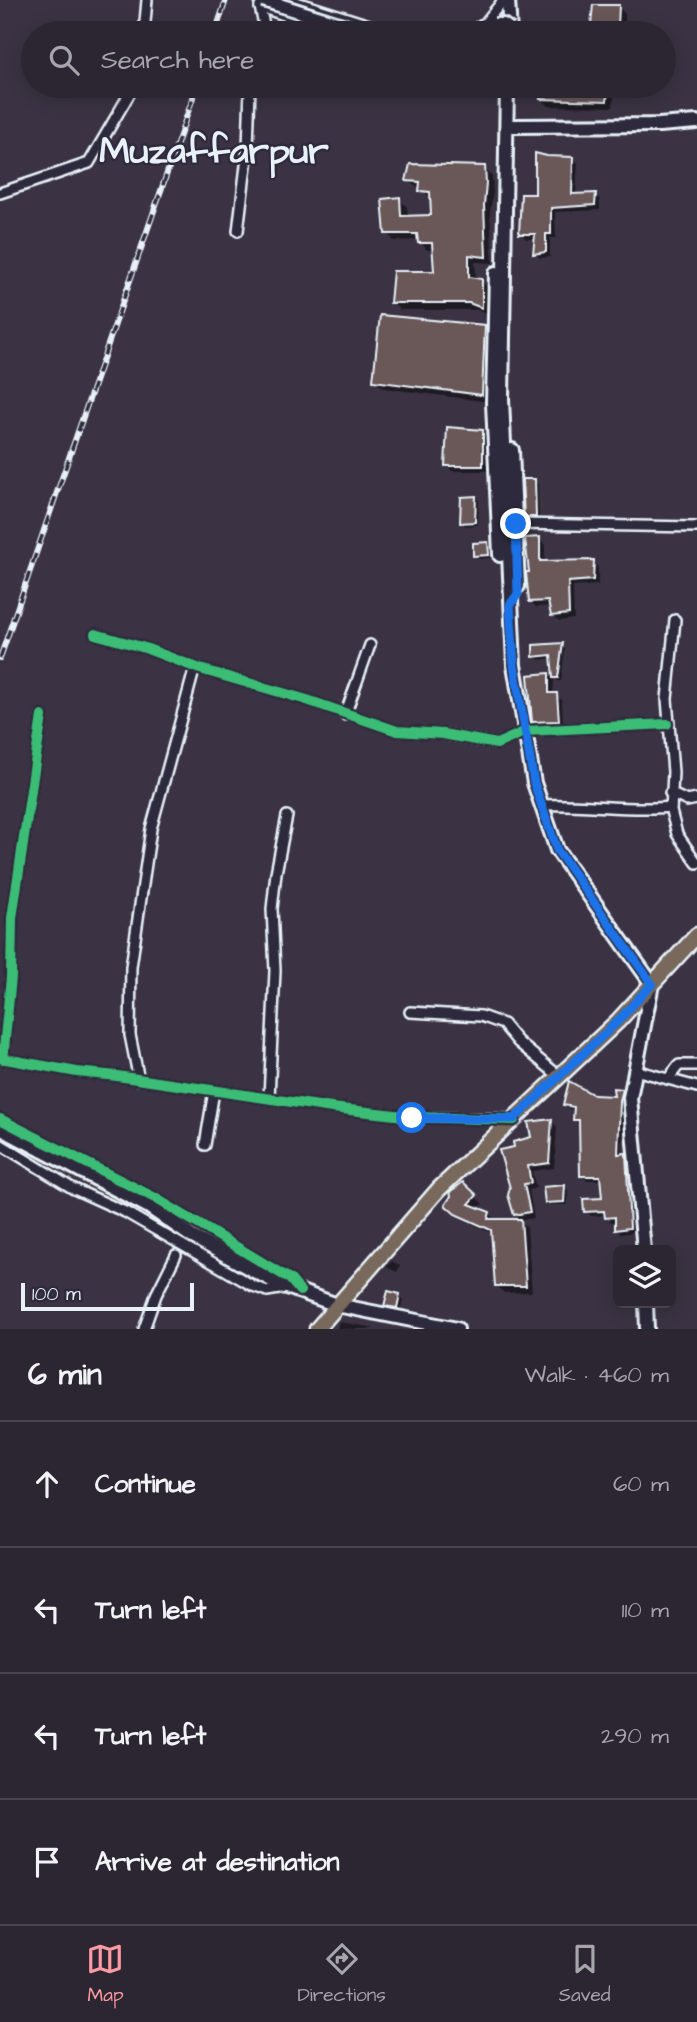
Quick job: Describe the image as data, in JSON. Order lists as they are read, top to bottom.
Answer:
{
  "districts": ["Muzaffarpur"],
  "scale_bar": "100 m",
  "page": {
    "search": "Search here",
    "scale": "100 m",
    "heading": ["6 min", "Walk · 460 m"],
    "list": [
      ["Continue", "60 m"],
      ["Turn left", "110 m"],
      ["Turn left", "290 m"],
      "Arrive at destination"
    ],
    "nav": ["Map", "Directions", "Saved"]
  }
}
